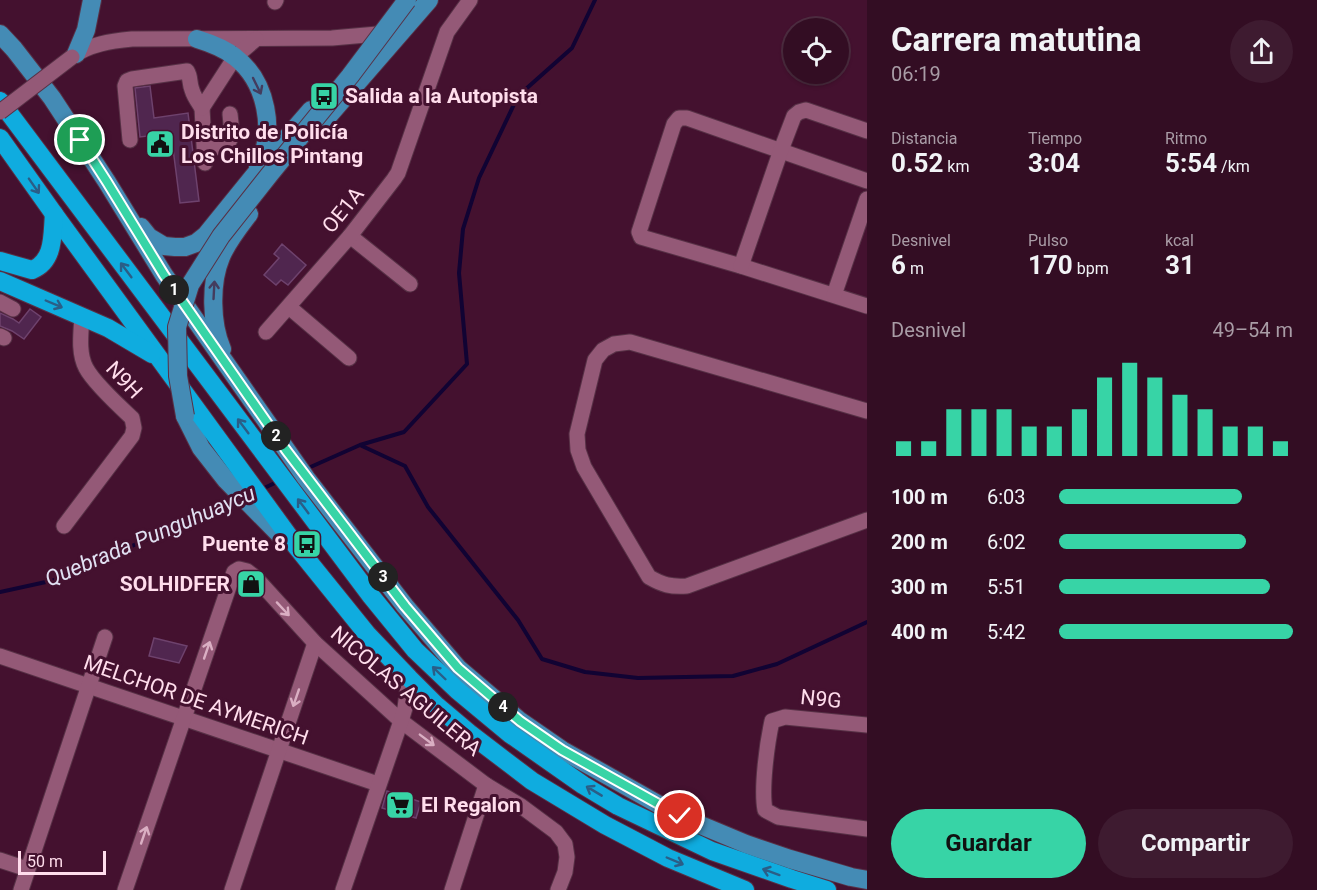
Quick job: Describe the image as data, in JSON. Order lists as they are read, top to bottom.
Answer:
{
  "streets": {
    "street": [
      "OE1A",
      "N9H",
      "NICOLAS AGUILERA",
      "N9G",
      "MELCHOR DE AYMERICH"
    ]
  },
  "crossings": [
    ["NICOLAS AGUILERA", "MELCHOR DE AYMERICH"]
  ],
  "water": ["Quebrada Punguhuaycu"],
  "places": {
    "bus stop": ["Salida a la Autopista", "Puente 8"],
    "public building": ["Distrito de Policía Los Chillos Pintang"],
    "shop": ["SOLHIDFER"],
    "supermarket": ["El Regalon"]
  },
  "scale_bar": "50 m",
  "page": {
    "heading": ["Carrera matutina", "06:19"],
    "stats": [
      ["Distancia", "0.52 km"],
      ["Tiempo", "3:04"],
      ["Ritmo", "5:54 /km"],
      ["Desnivel", "6 m"],
      ["Pulso", "170 bpm"],
      ["kcal", "31"]
    ],
    "pins": [
      "1",
      "2",
      "3",
      "4"
    ],
    "chart": ["Desnivel", "49–54 m"],
    "list": [
      {
        "name": "100 m",
        "note": "6:03"
      },
      {
        "name": "200 m",
        "note": "6:02"
      },
      {
        "name": "300 m",
        "note": "5:51"
      },
      {
        "name": "400 m",
        "note": "5:42"
      }
    ],
    "buttons": ["Guardar", "Compartir"],
    "scale": "50 m"
  }
}
